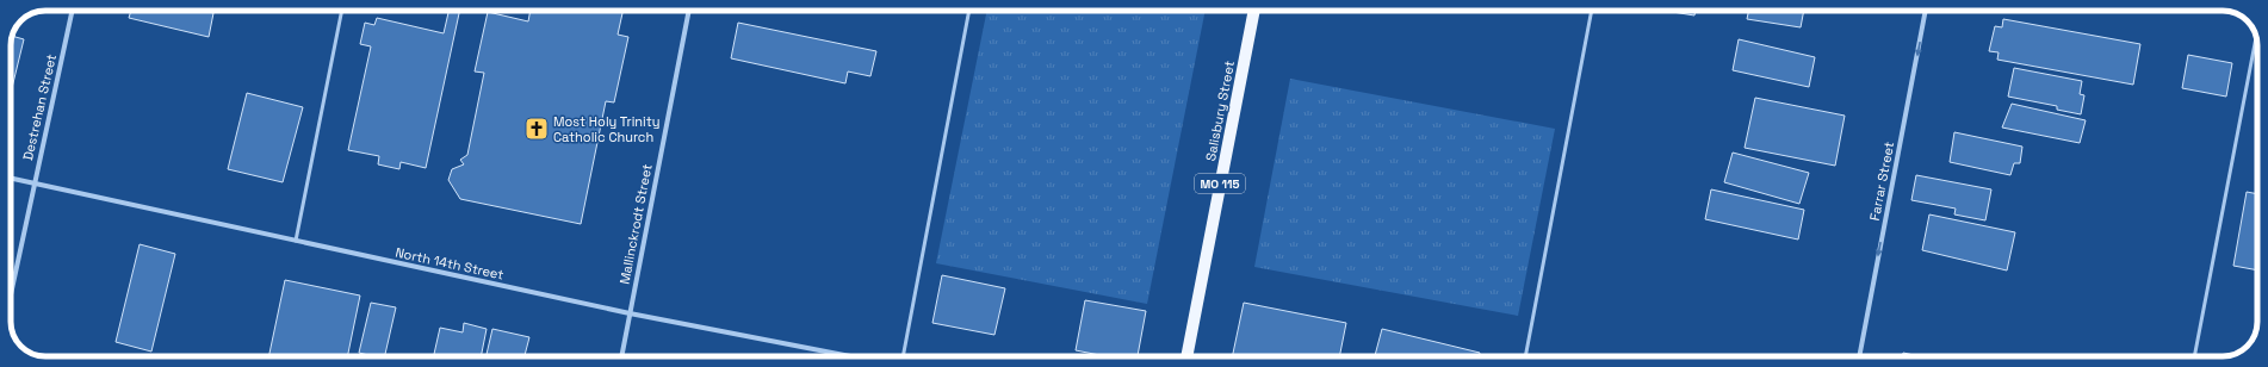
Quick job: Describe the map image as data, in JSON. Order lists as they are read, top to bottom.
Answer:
{
  "streets": {
    "main road": ["Salisbury Street", "MO 115"],
    "street": [
      "Destrehan Street",
      "Farrar Street",
      "Mallinckrodt Street",
      "North 14th Street"
    ]
  },
  "crossings": [
    ["Destrehan Street", "North 14th Street"],
    ["Mallinckrodt Street", "North 14th Street"]
  ],
  "one_way": ["Farrar Street"],
  "places": {
    "church": ["Most Holy Trinity Catholic Church"]
  }
}
